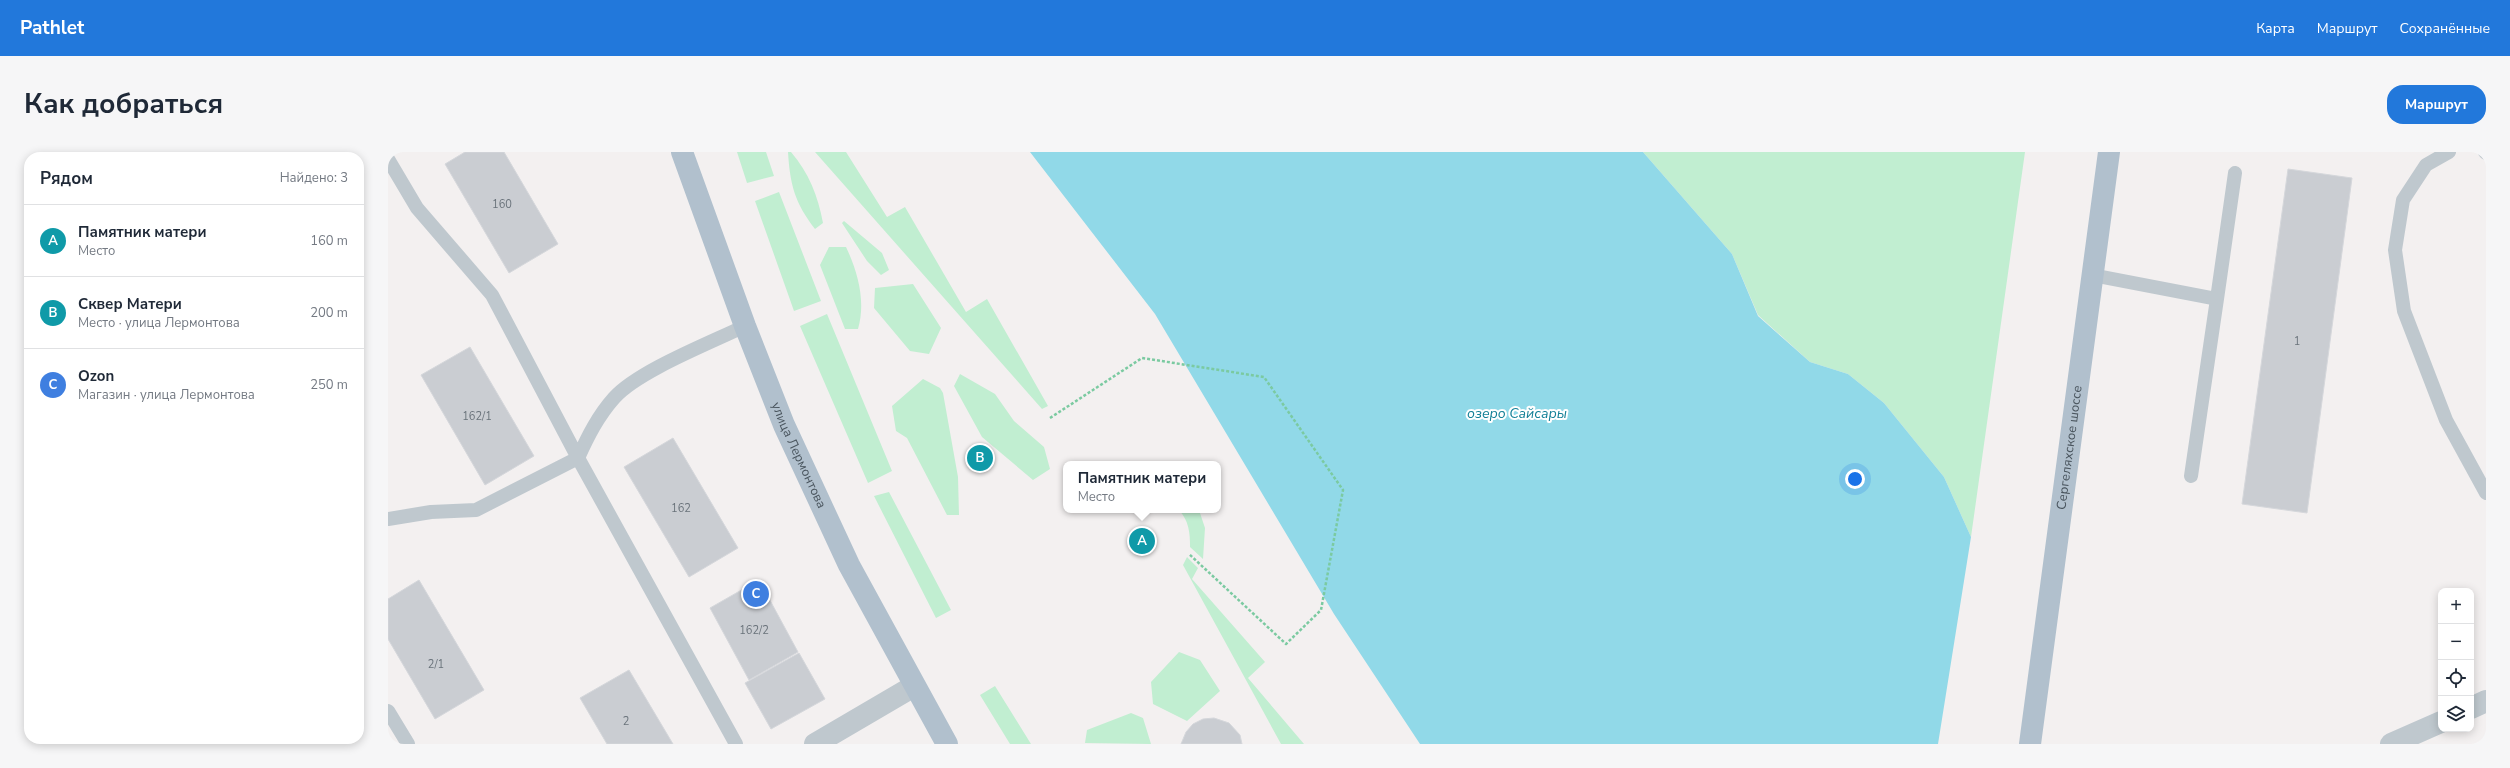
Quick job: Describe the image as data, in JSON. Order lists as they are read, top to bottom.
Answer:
{
  "streets": {
    "main road": ["Сергеляхское шоссе", "улица Лермонтова"]
  },
  "water": ["озеро Сайсары"],
  "house_numbers": [
    "160",
    "1",
    "162/1",
    "162",
    "162/2",
    "2/1",
    "2"
  ],
  "page": {
    "header": "Pathlet",
    "nav": ["Карта", "Маршрут", "Сохранённые"],
    "title": "Как добраться",
    "buttons": "Маршрут",
    "heading": ["Рядом", "Найдено: 3"],
    "list": [
      {
        "mark": "A",
        "name": "Памятник матери",
        "note": "Место",
        "value": "160 m"
      },
      {
        "mark": "B",
        "name": "Сквер Матери",
        "note": "Место · улица Лермонтова",
        "value": "200 m"
      },
      {
        "mark": "C",
        "name": "Ozon",
        "note": "Магазин · улица Лермонтова",
        "value": "250 m"
      }
    ],
    "pins": ["B", "A", "C"],
    "popup": ["Памятник матери", "Место"],
    "map_buttons": ["+", "−"]
  }
}
